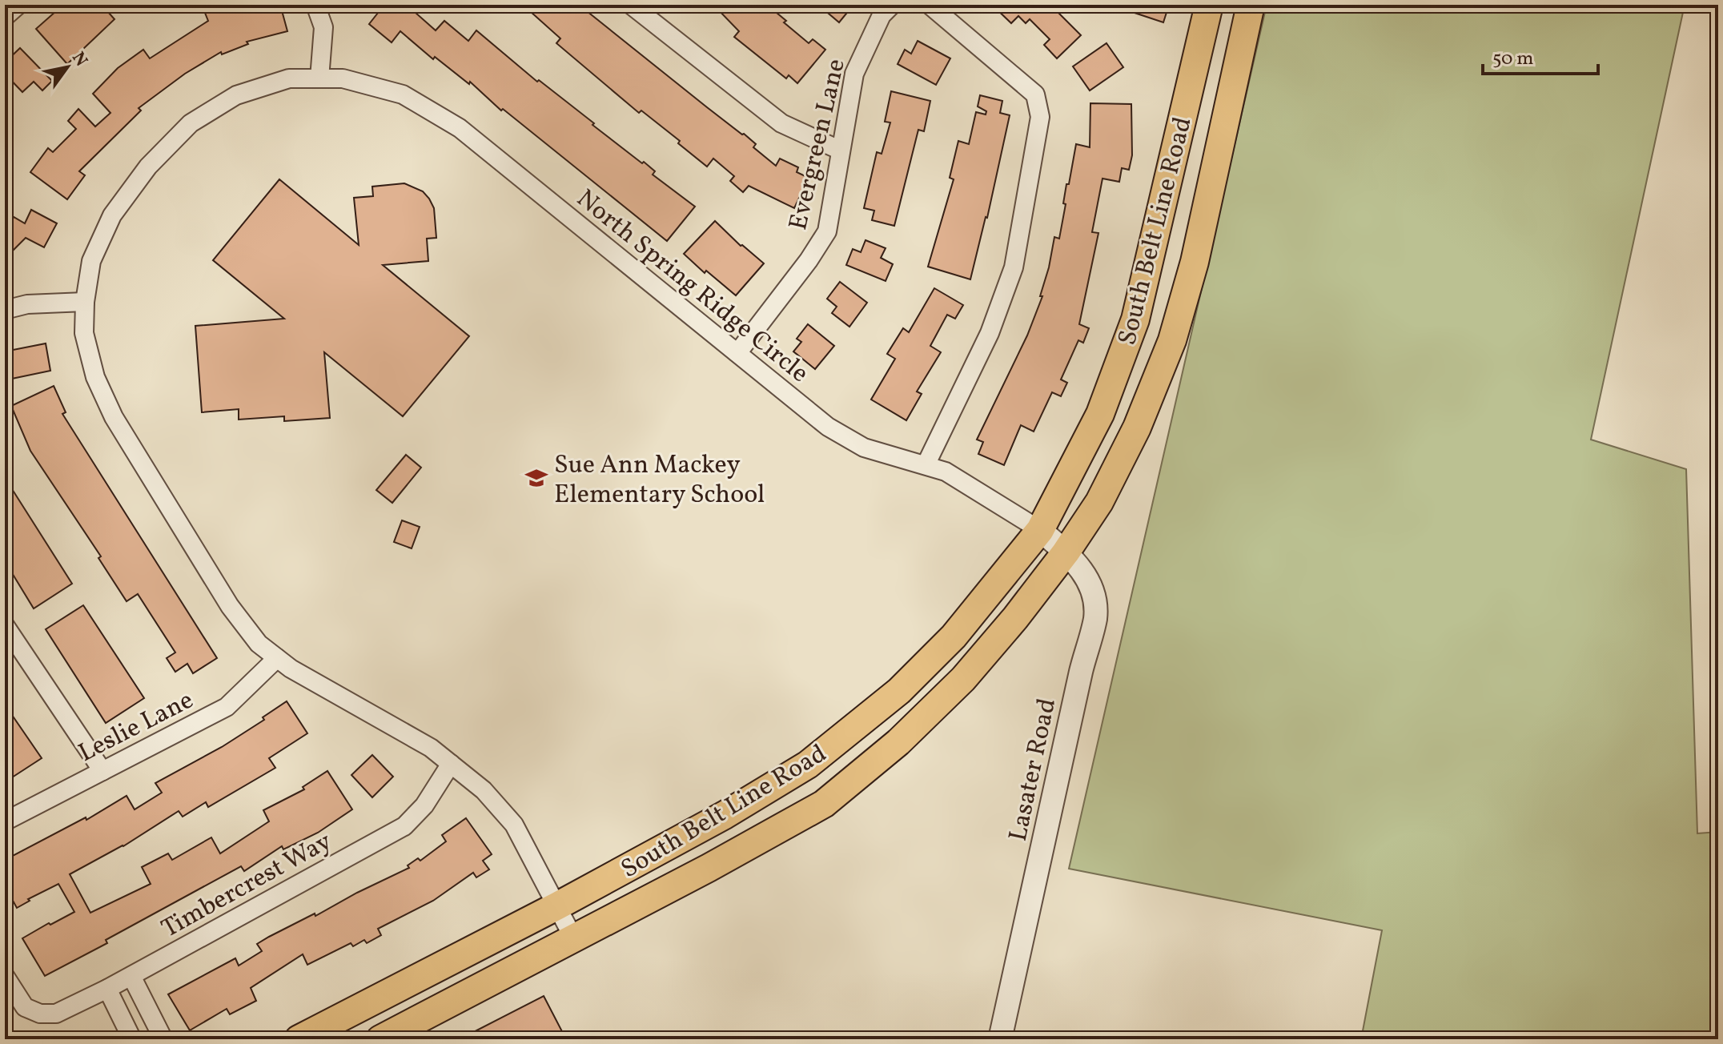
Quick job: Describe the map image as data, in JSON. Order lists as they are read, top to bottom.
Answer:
{
  "streets": {
    "main road": ["South Belt Line Road"],
    "street": [
      "Evergreen Lane",
      "North Spring Ridge Circle",
      "Leslie Lane",
      "Lasater Road",
      "Timbercrest Way"
    ]
  },
  "crossings": [
    ["Evergreen Lane", "North Spring Ridge Circle"],
    ["South Belt Line Road", "North Spring Ridge Circle"],
    ["South Belt Line Road", "Lasater Road"],
    ["North Spring Ridge Circle", "Leslie Lane"],
    ["North Spring Ridge Circle", "Lasater Road"],
    ["North Spring Ridge Circle", "Timbercrest Way"]
  ],
  "places": {
    "school or university": ["Sue Ann Mackey Elementary School"]
  },
  "scale_bar": "50 m",
  "north": "top right"
}
